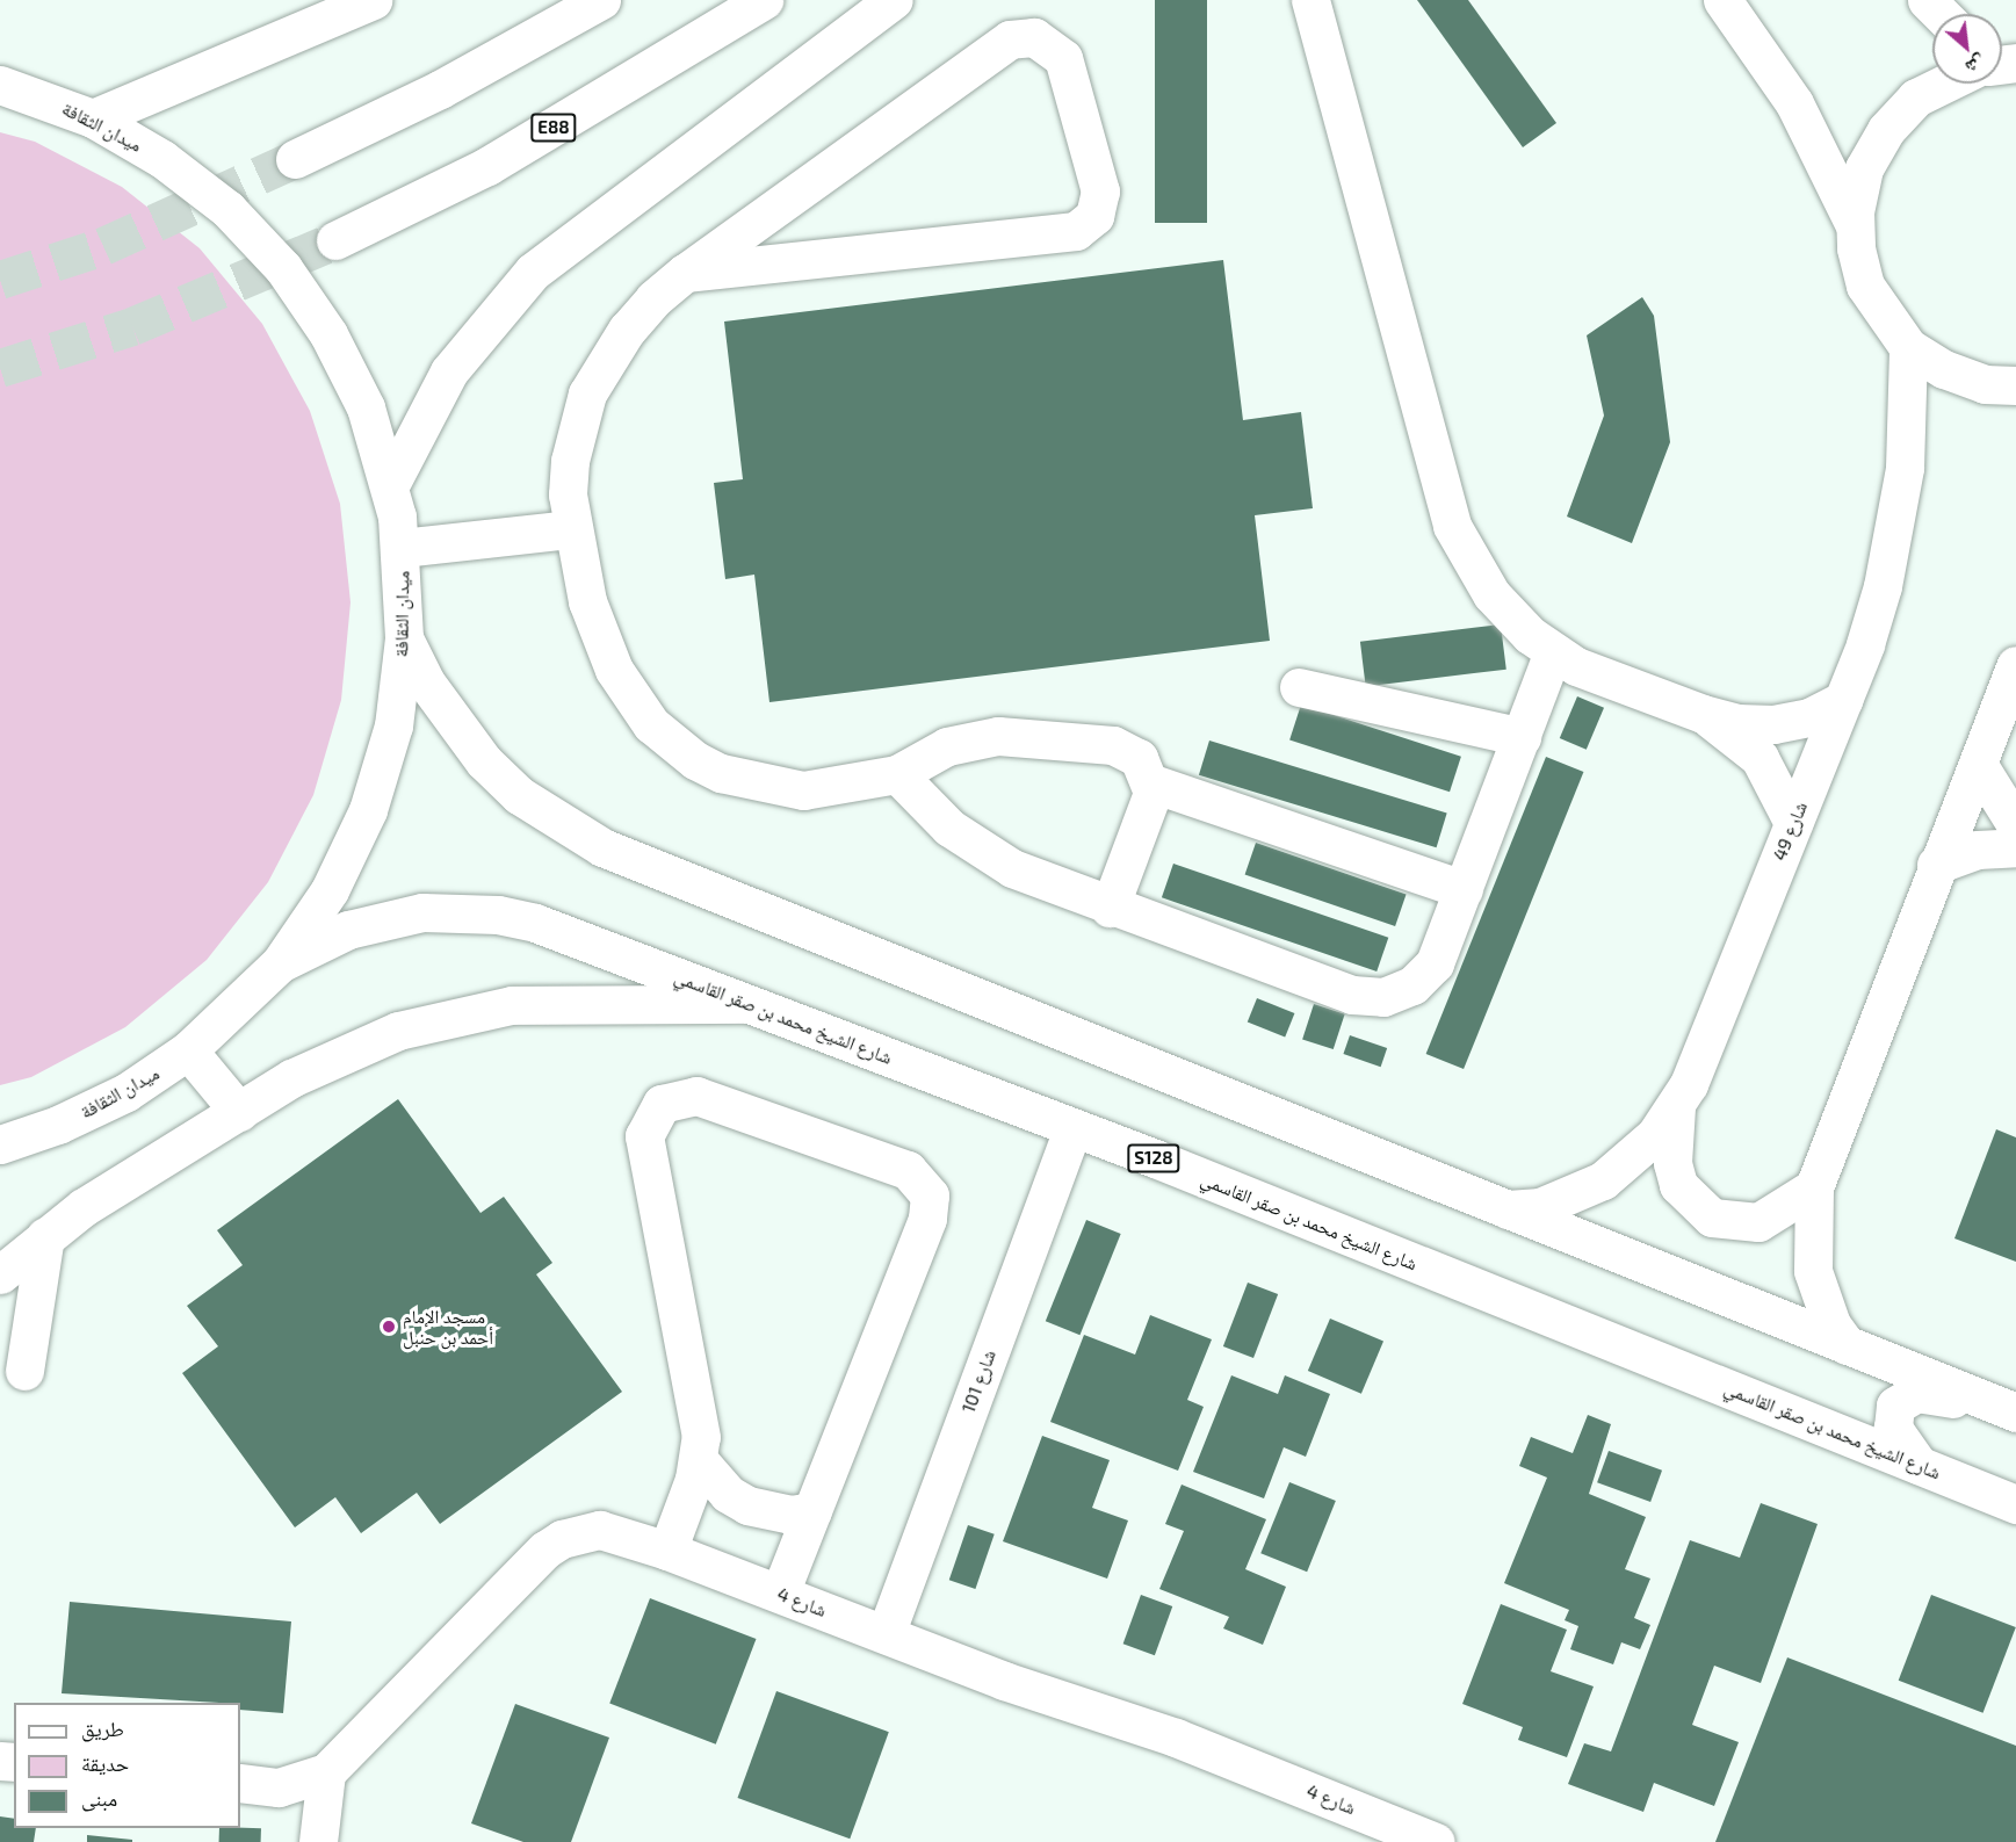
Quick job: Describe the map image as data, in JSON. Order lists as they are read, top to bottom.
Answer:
{
  "streets": {
    "main road": [
      "ميدان الثقافة",
      "E88",
      "شارع 49",
      "شارع الشيخ محمد بن صقر القاسمي",
      "S128",
      "شارع 101",
      "شارع 4"
    ]
  },
  "crossings": [
    ["ميدان الثقافة", "شارع الشيخ محمد بن صقر القاسمي"],
    ["شارع الشيخ محمد بن صقر القاسمي", "شارع 101"],
    ["شارع 101", "شارع 4"]
  ],
  "places": ["مسجد الإمام أحمد بن حنبل"],
  "legend": ["طريق", "حديقة", "مبنى"],
  "north": "bottom right"
}
